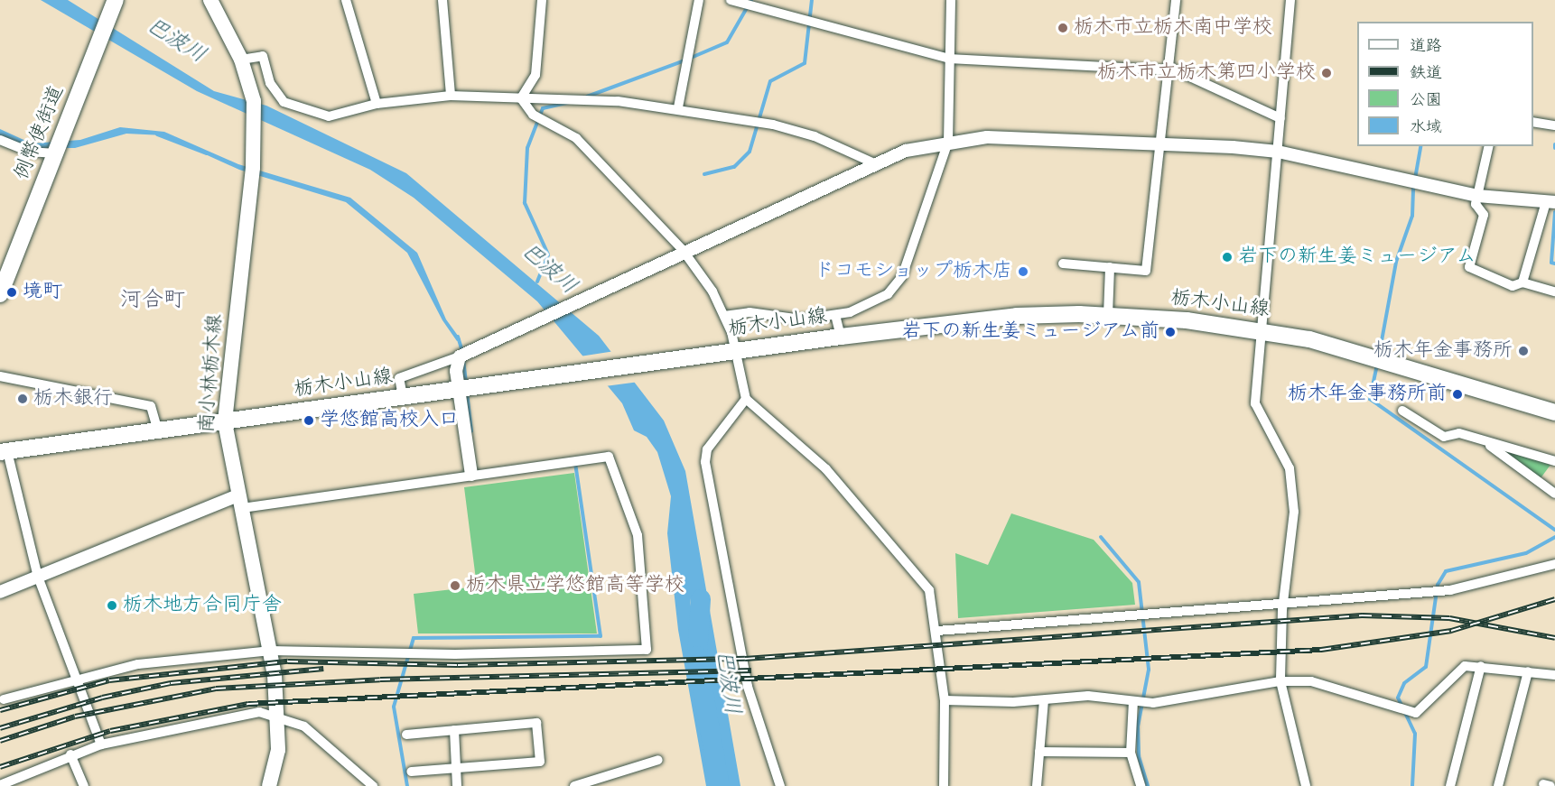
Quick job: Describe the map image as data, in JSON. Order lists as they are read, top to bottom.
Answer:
{
  "streets": {
    "main road": ["例幣使街道", "栃木小山線", "南小林栃木線"]
  },
  "crossings": [
    ["栃木小山線", "南小林栃木線"]
  ],
  "districts": ["河合町"],
  "water": ["巴波川"],
  "places": [
    "栃木市立栃木南中学校",
    "栃木市立栃木第四小学校",
    "岩下の新生姜ミュージアム",
    "ドコモショップ栃木店",
    "境町",
    "岩下の新生姜ミュージアム前",
    "栃木年金事務所",
    "栃木年金事務所前",
    "栃木銀行",
    "学悠館高校入口",
    "栃木県立学悠館高等学校",
    "栃木地方合同庁舎"
  ],
  "legend": [
    "道路",
    "鉄道",
    "公園",
    "水域"
  ]
}
